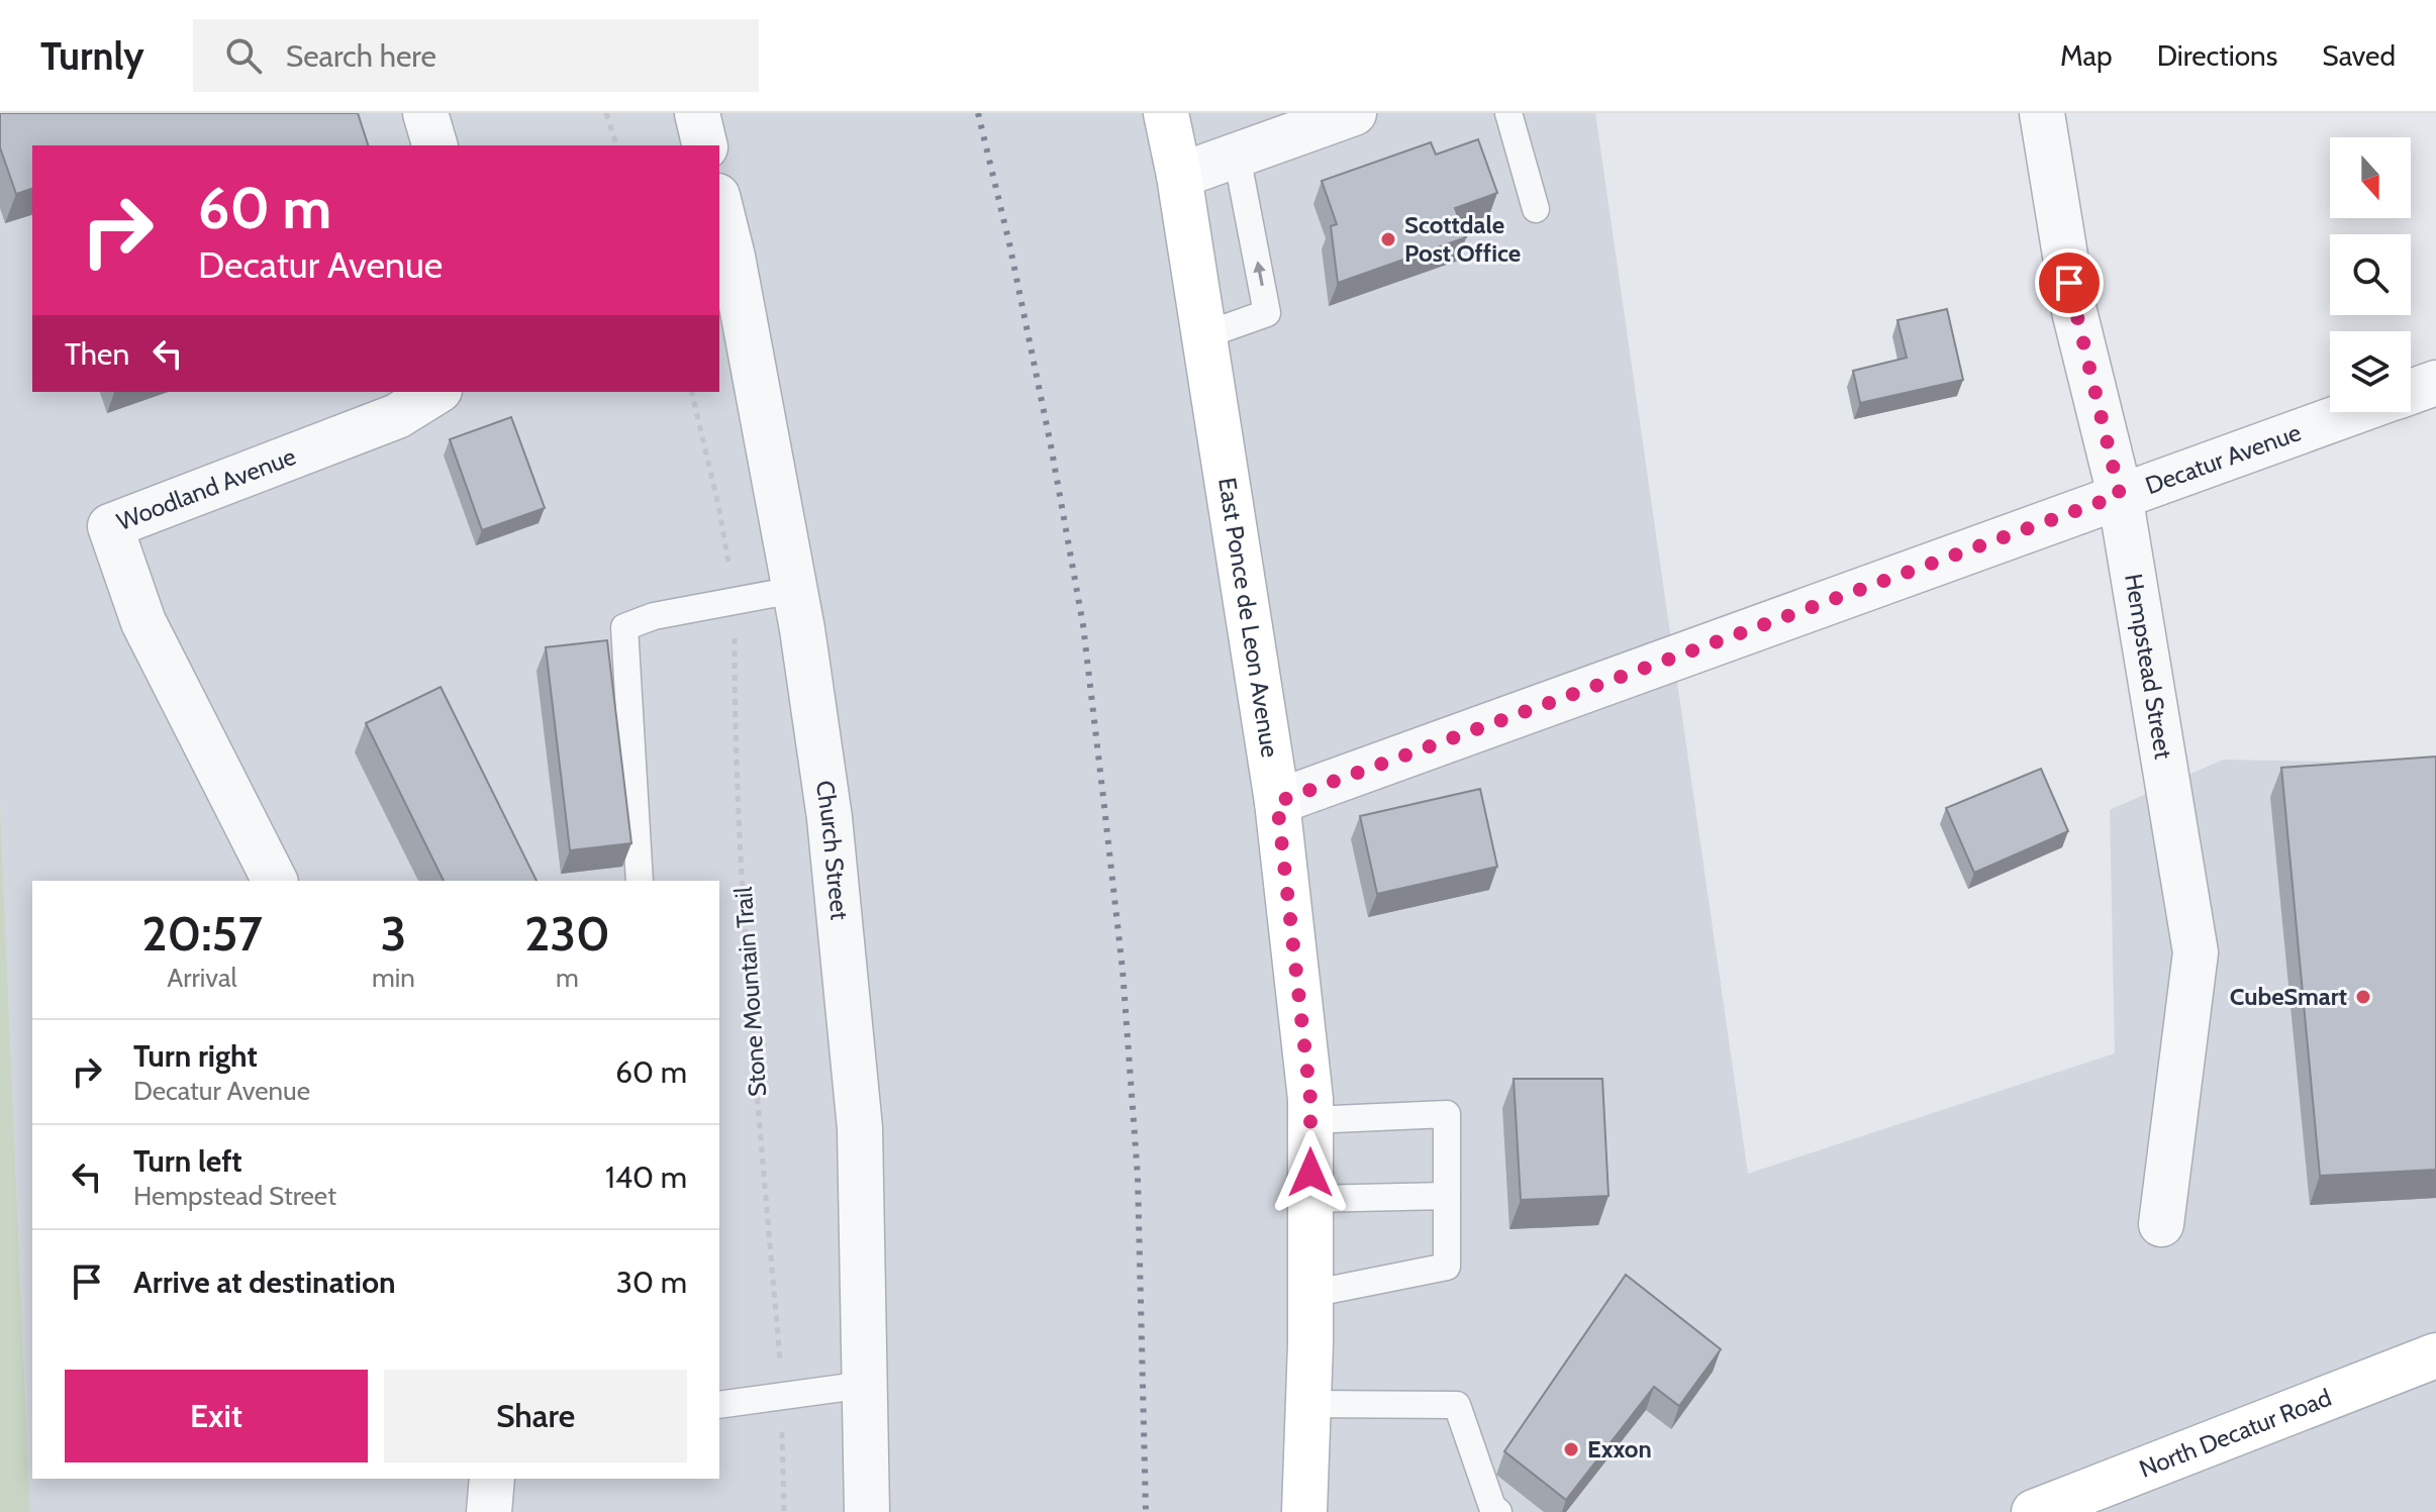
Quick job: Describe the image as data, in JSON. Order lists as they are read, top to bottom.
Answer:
{
  "streets": {
    "main road": ["East Ponce de Leon Avenue", "North Decatur Road"],
    "street": [
      "Decatur Avenue",
      "Woodland Avenue",
      "Hempstead Street",
      "Church Street"
    ],
    "path": ["Stone Mountain Trail"]
  },
  "crossings": [
    ["Decatur Avenue", "East Ponce de Leon Avenue"],
    ["Decatur Avenue", "Hempstead Street"]
  ],
  "places": ["Scottdale Post Office", "CubeSmart", "Exxon"],
  "north": "bottom",
  "page": {
    "header": "Turnly",
    "search": "Search here",
    "nav": ["Map", "Directions", "Saved"],
    "turn": ["60 m", "Decatur Avenue"],
    "then": "Then",
    "eta": [
      "20:57",
      "Arrival",
      "3",
      "min",
      "230",
      "m"
    ],
    "list": [
      {
        "name": "Turn right",
        "note": "Decatur Avenue",
        "value": "60 m"
      },
      {
        "name": "Turn left",
        "note": "Hempstead Street",
        "value": "140 m"
      },
      {
        "name": "Arrive at destination",
        "value": "30 m"
      }
    ],
    "buttons": ["Exit", "Share"]
  }
}
